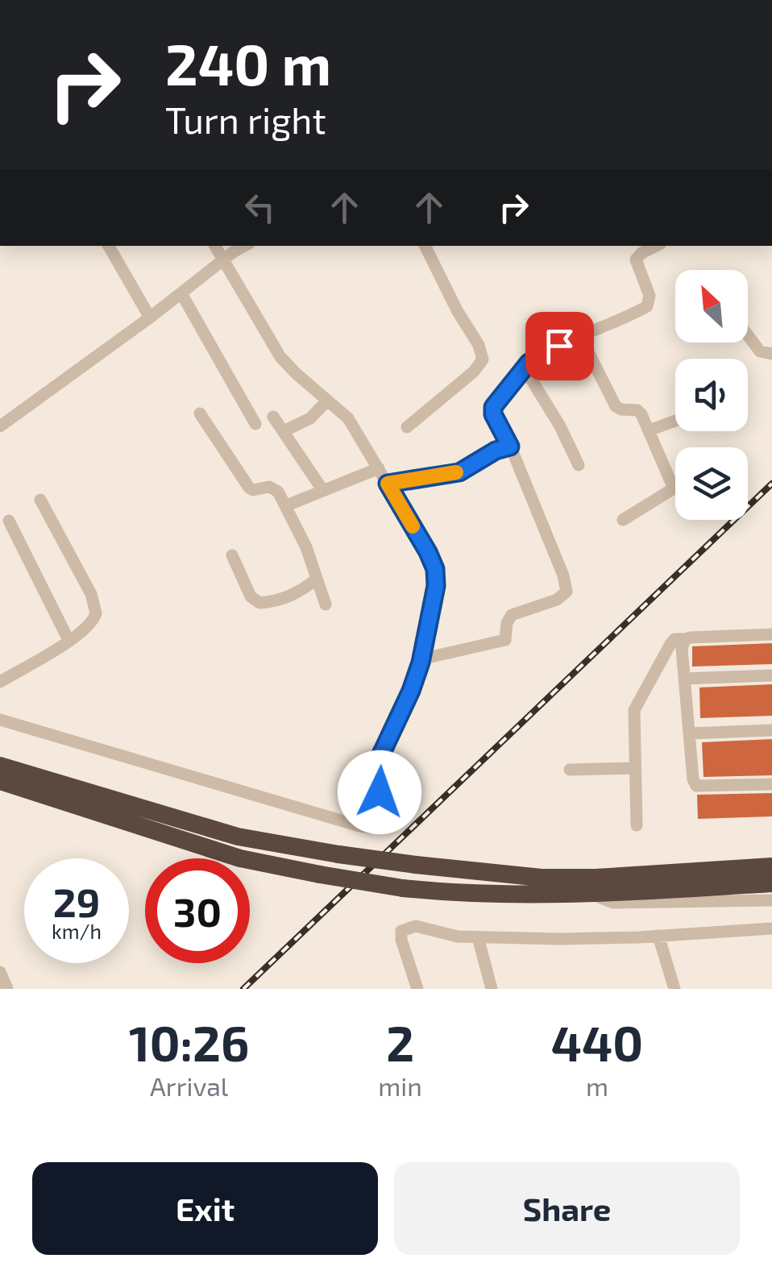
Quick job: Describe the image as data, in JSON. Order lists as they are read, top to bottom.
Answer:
{
  "north": "top left",
  "page": {
    "turn": ["240 m", "Turn right"],
    "speed": "29 km/h",
    "limit": "30",
    "eta": [
      "10:26",
      "Arrival",
      "2",
      "min",
      "440",
      "m"
    ],
    "buttons": ["Exit", "Share"]
  }
}
